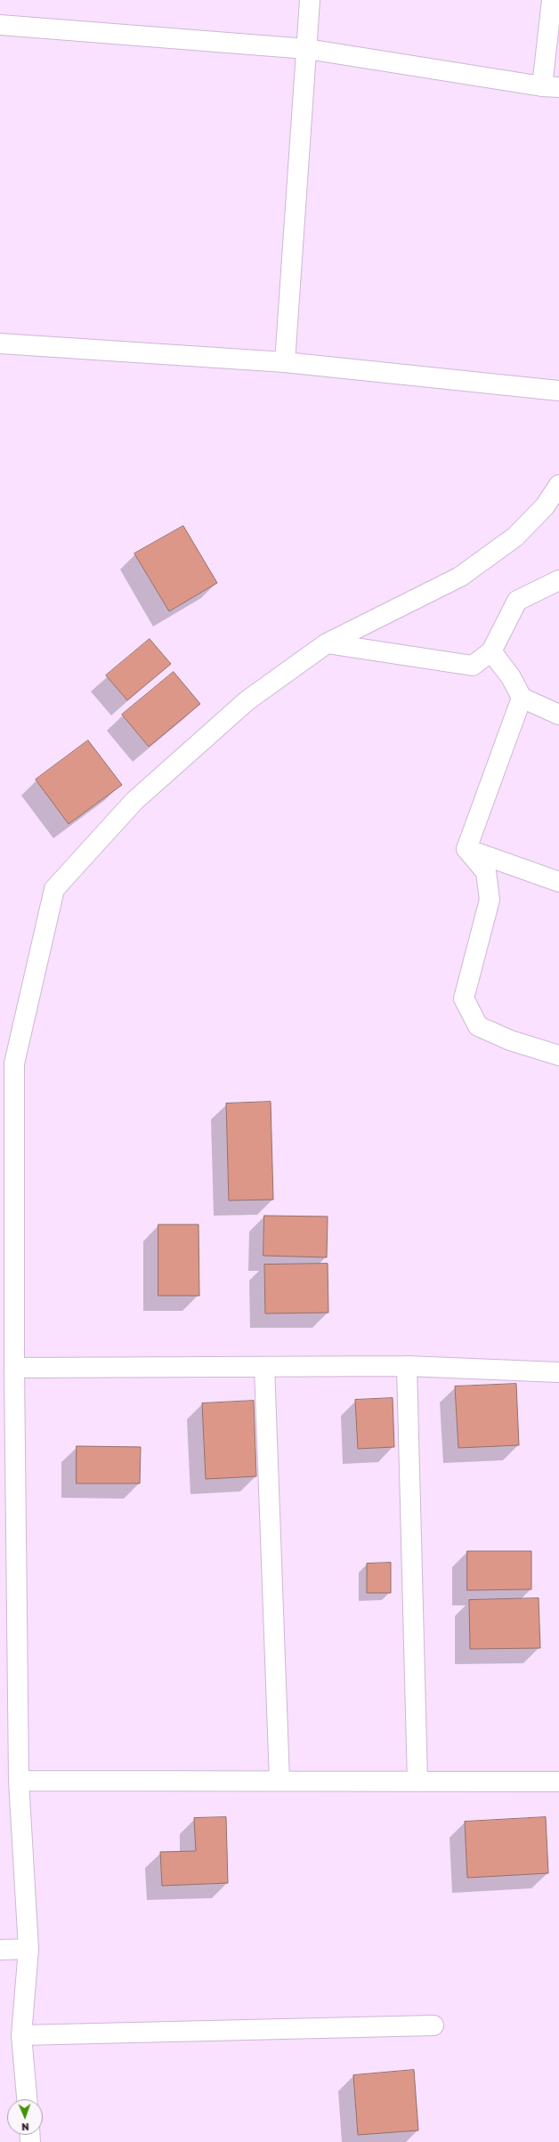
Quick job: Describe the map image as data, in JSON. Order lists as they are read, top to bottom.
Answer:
{
  "north": "bottom"
}
